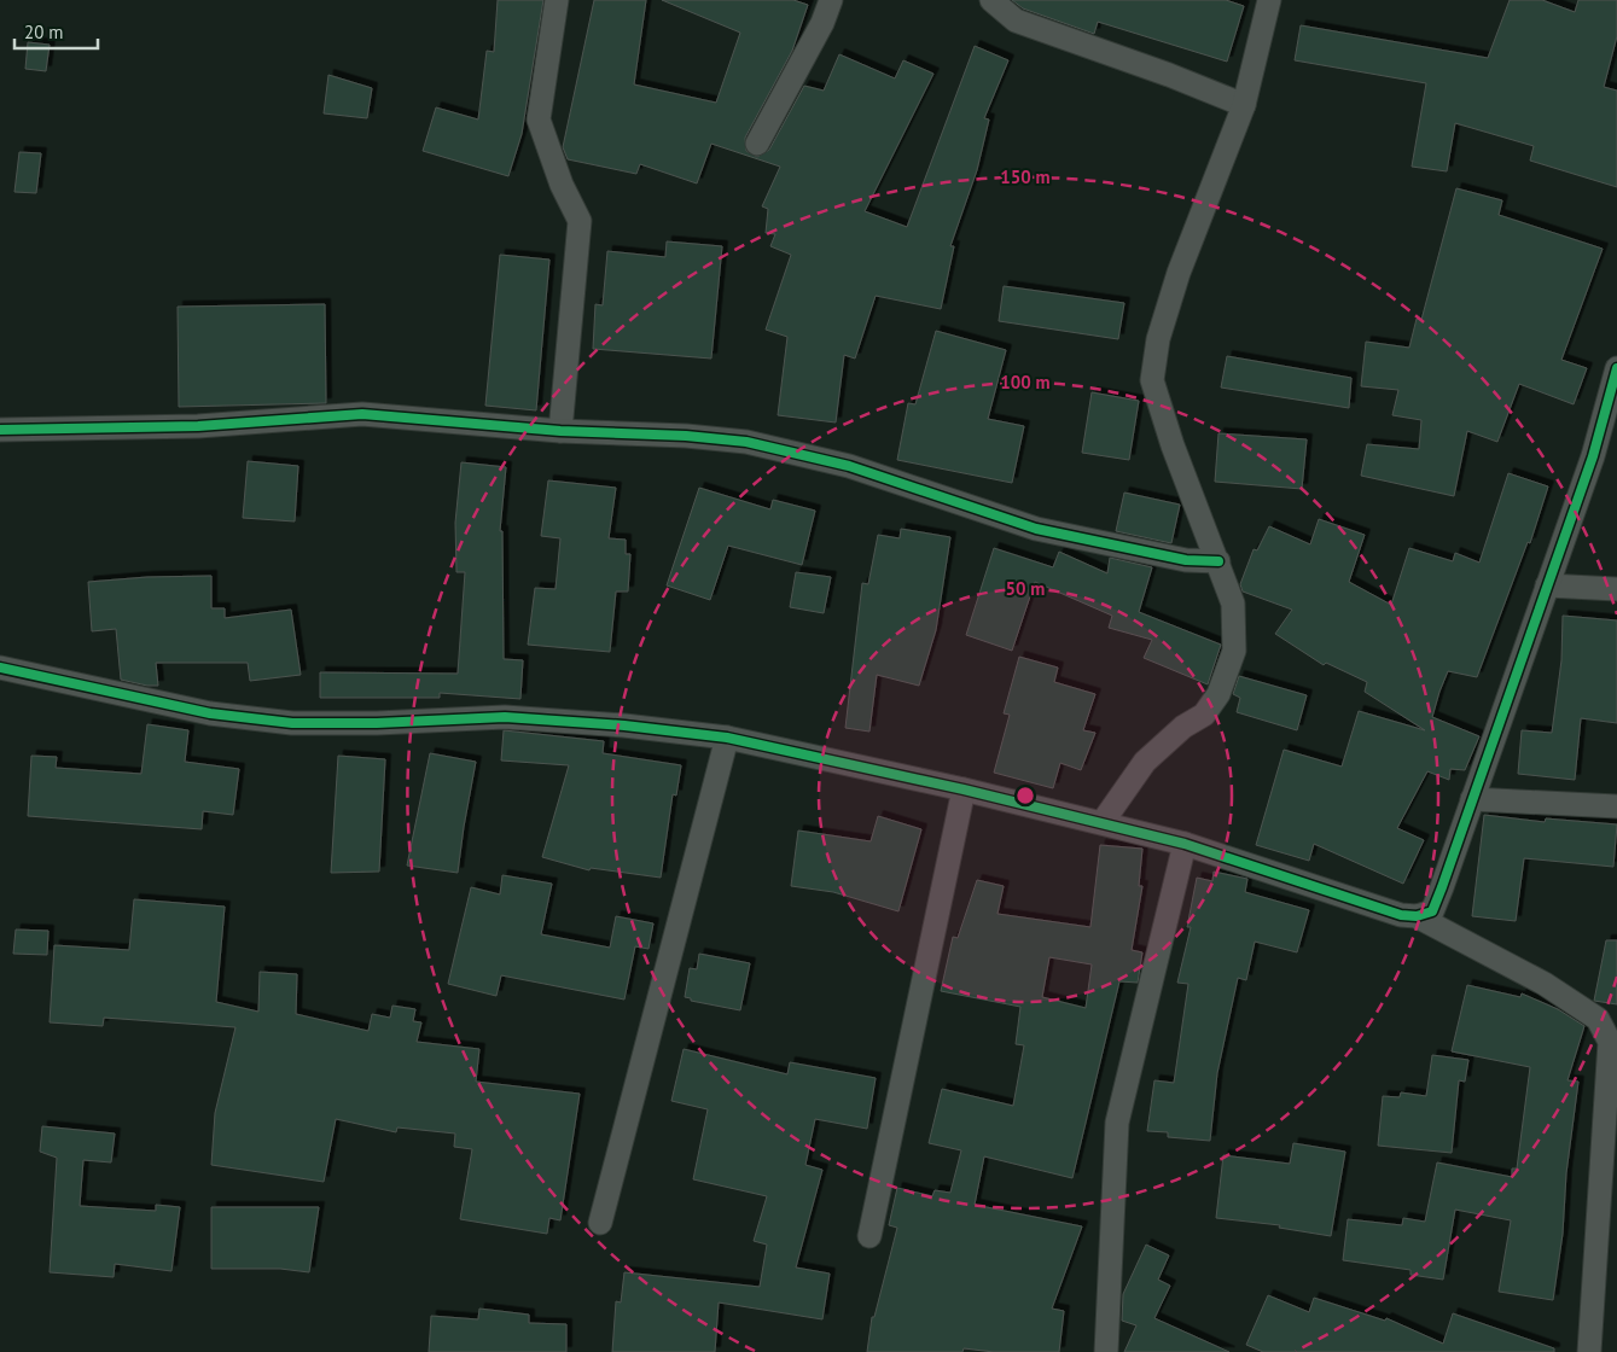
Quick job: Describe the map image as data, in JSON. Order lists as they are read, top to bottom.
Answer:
{
  "scale_bar": "20 m",
  "rings": ["150 m", "100 m", "50 m"]
}
